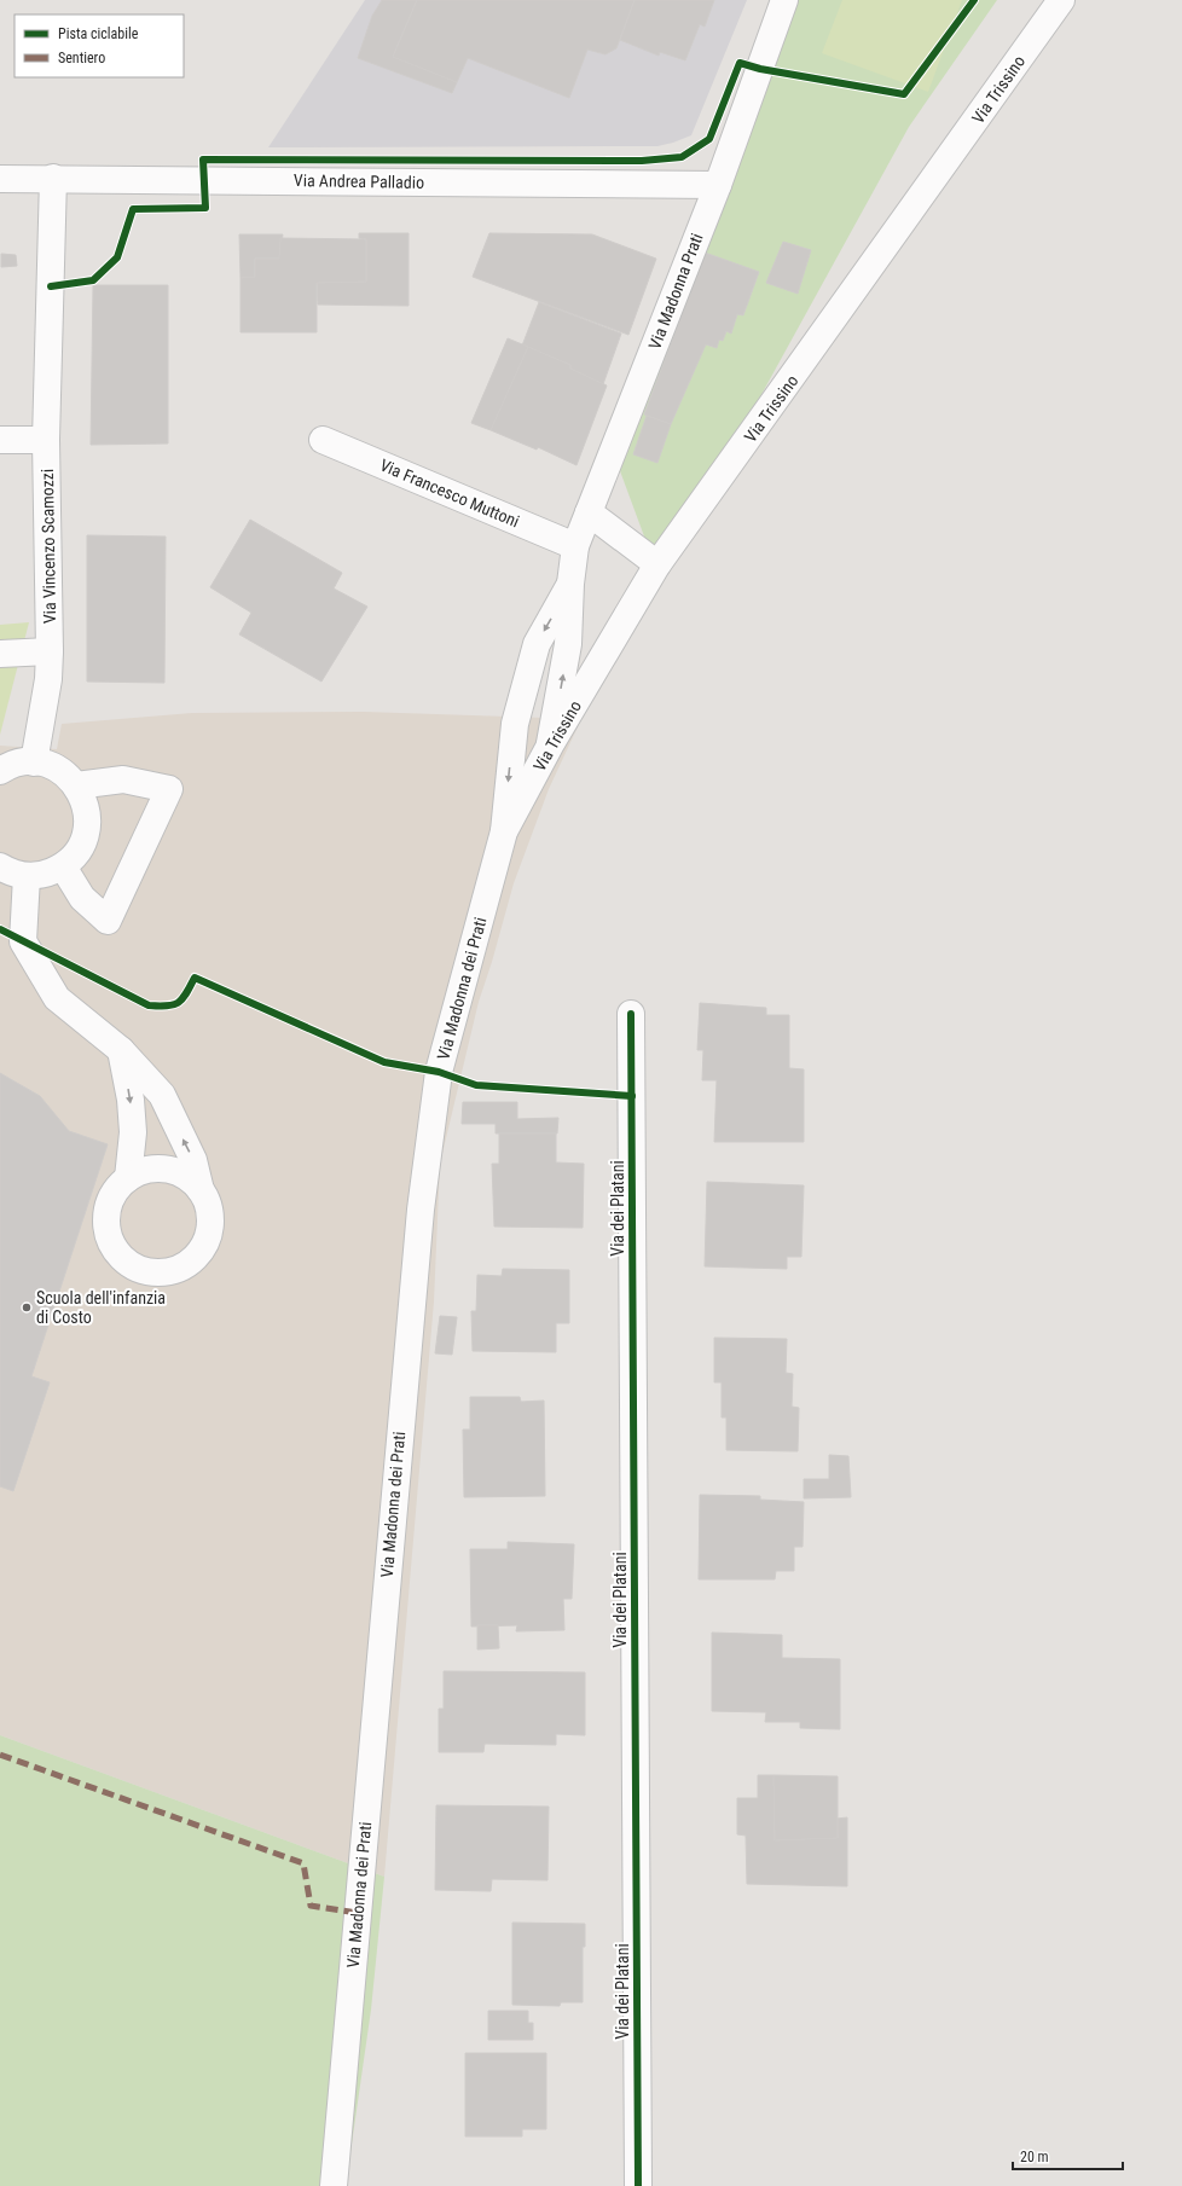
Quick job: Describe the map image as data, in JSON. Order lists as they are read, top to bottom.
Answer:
{
  "streets": {
    "street": [
      "Via Trissino",
      "Via Andrea Palladio",
      "Via Madonna Prati",
      "Via Francesco Muttoni",
      "Via Vincenzo Scamozzi",
      "Via Madonna dei Prati",
      "Via dei Platani"
    ]
  },
  "crossings": [
    ["Via Trissino", "Via Madonna Prati"],
    ["Via Trissino", "Via Madonna dei Prati"],
    ["Via Andrea Palladio", "Via Madonna Prati"],
    ["Via Andrea Palladio", "Via Vincenzo Scamozzi"],
    ["Via Madonna Prati", "Via Francesco Muttoni"]
  ],
  "places": ["Scuola dell'infanzia di Costo"],
  "legend": ["Pista ciclabile", "Sentiero"],
  "scale_bar": "20 m"
}
